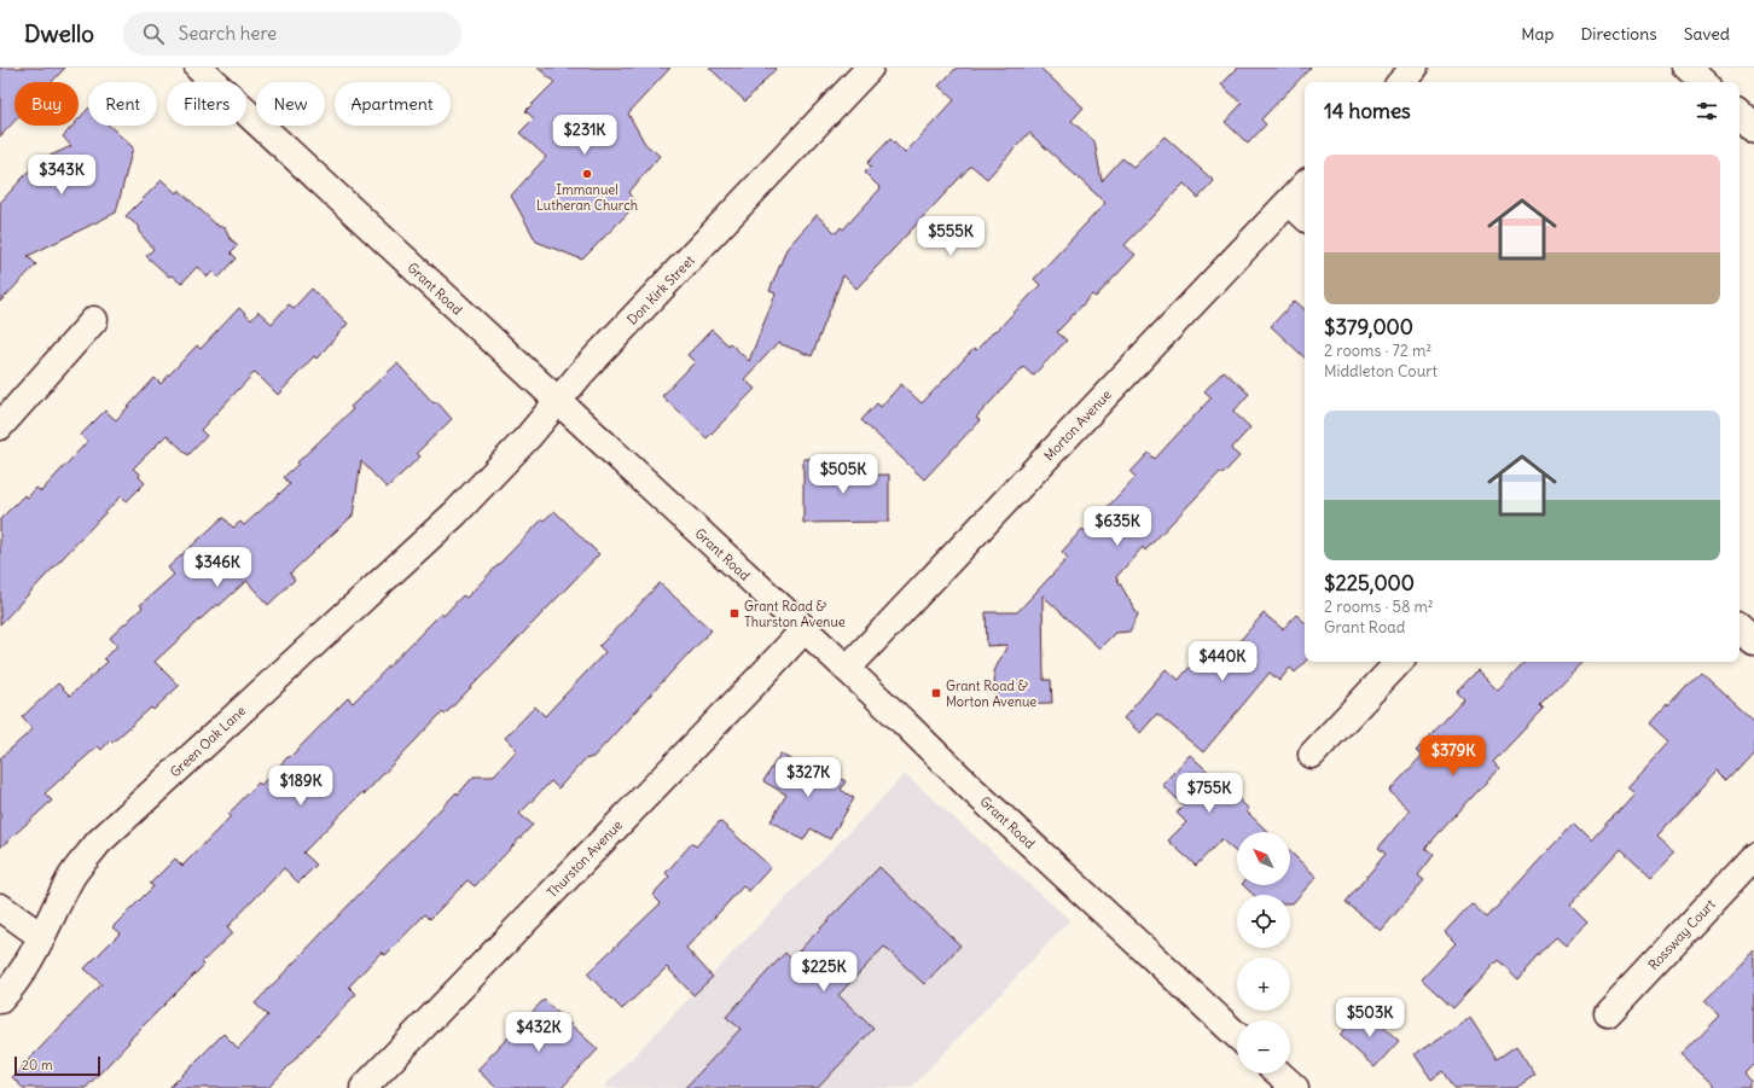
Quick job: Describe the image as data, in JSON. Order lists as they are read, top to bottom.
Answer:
{
  "streets": {
    "street": [
      "Grant Road",
      "Don Kirk Street",
      "Morton Avenue",
      "Green Oak Lane",
      "Thurston Avenue",
      "Rossway Court"
    ]
  },
  "crossings": [
    ["Grant Road", "Don Kirk Street"],
    ["Grant Road", "Morton Avenue"],
    ["Grant Road", "Thurston Avenue"],
    ["Don Kirk Street", "Green Oak Lane"]
  ],
  "places": {
    "other": ["Immanuel Lutheran Church"],
    "transit": ["Grant Road & Thurston Avenue", "Grant Road & Morton Avenue"]
  },
  "scale_bar": "20 m",
  "north": "top left",
  "page": {
    "header": "Dwello",
    "search": "Search here",
    "nav": ["Map", "Directions", "Saved"],
    "chip": [
      "Buy",
      "Rent",
      "Filters",
      "New",
      "Apartment"
    ],
    "heading": "14 homes",
    "price": [
      "$231K",
      "$343K",
      "$555K",
      "$505K",
      "$635K",
      "$346K",
      "$440K",
      "$379K",
      "$327K",
      "$189K",
      "$755K",
      "$225K",
      "$503K",
      "$432K"
    ],
    "list": [
      {
        "name": "$379,000",
        "note": "2 rooms · 72 m² · Middleton Court"
      },
      {
        "name": "$225,000",
        "note": "2 rooms · 58 m² · Grant Road"
      }
    ],
    "map_buttons": ["+", "−"],
    "scale": "20 m"
  }
}
